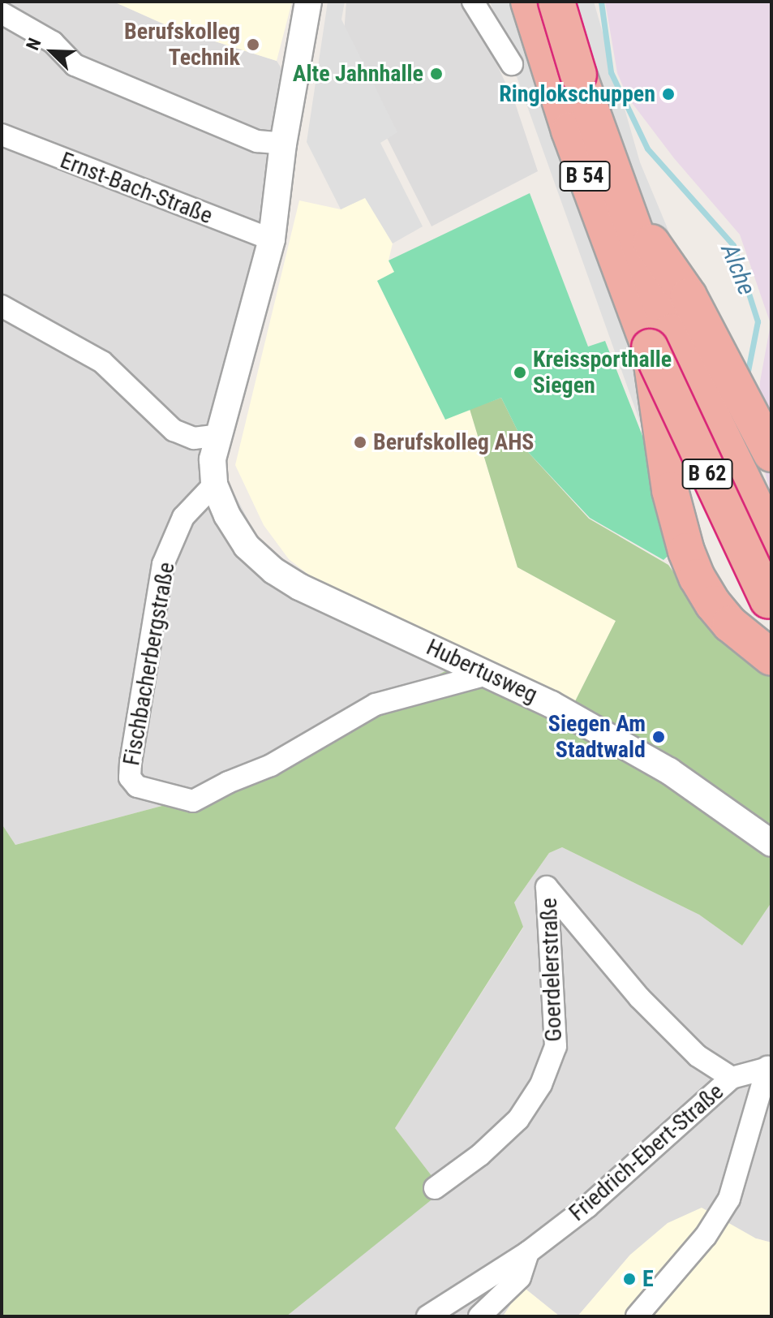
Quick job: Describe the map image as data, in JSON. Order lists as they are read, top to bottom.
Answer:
{
  "streets": {
    "highway": ["B 54", "B 62"],
    "street": [
      "Ernst-Bach-Straße",
      "Fischbacherbergstraße",
      "Hubertusweg",
      "Goerdelerstraße",
      "Friedrich-Ebert-Straße"
    ]
  },
  "crossings": [
    ["B 54", "B 62"],
    ["Fischbacherbergstraße", "Hubertusweg"],
    ["Goerdelerstraße", "Friedrich-Ebert-Straße"]
  ],
  "water": ["Alche"],
  "places": [
    "Berufskolleg Technik",
    "Alte Jahnhalle",
    "Ringlokschuppen",
    "Kreissporthalle Siegen",
    "Berufskolleg AHS",
    "Siegen Am Stadtwald",
    "E"
  ],
  "north": "top left"
}
